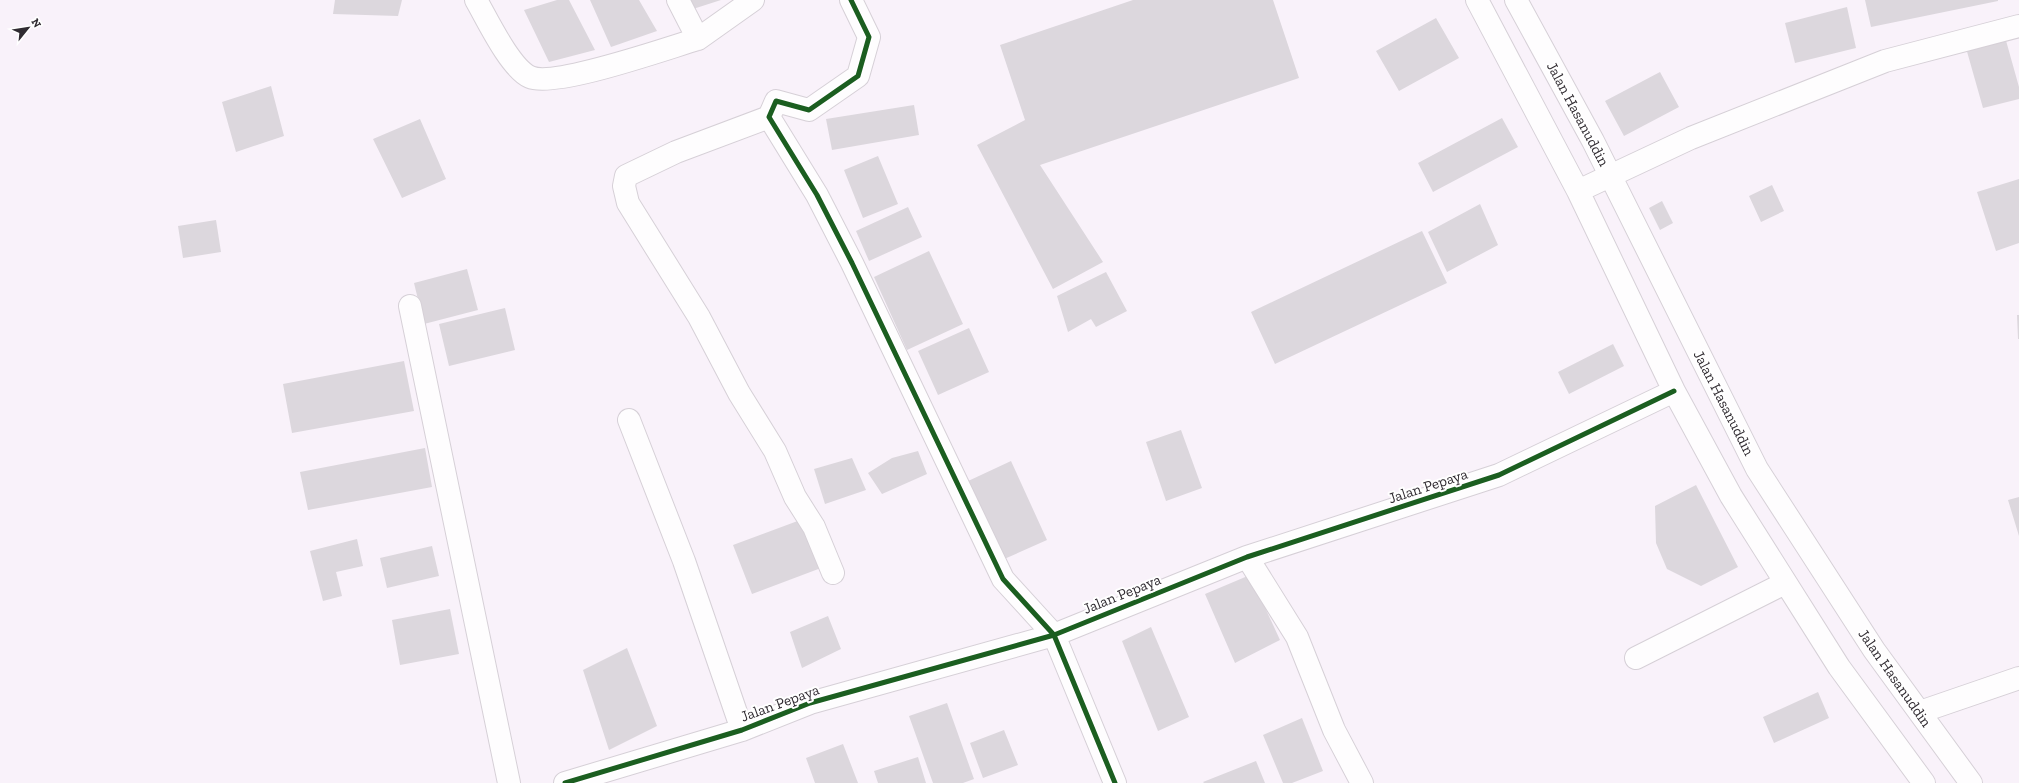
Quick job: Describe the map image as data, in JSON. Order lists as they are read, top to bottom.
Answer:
{
  "streets": {
    "street": ["Jalan Hasanuddin", "Jalan Pepaya"]
  },
  "north": "top right"
}
